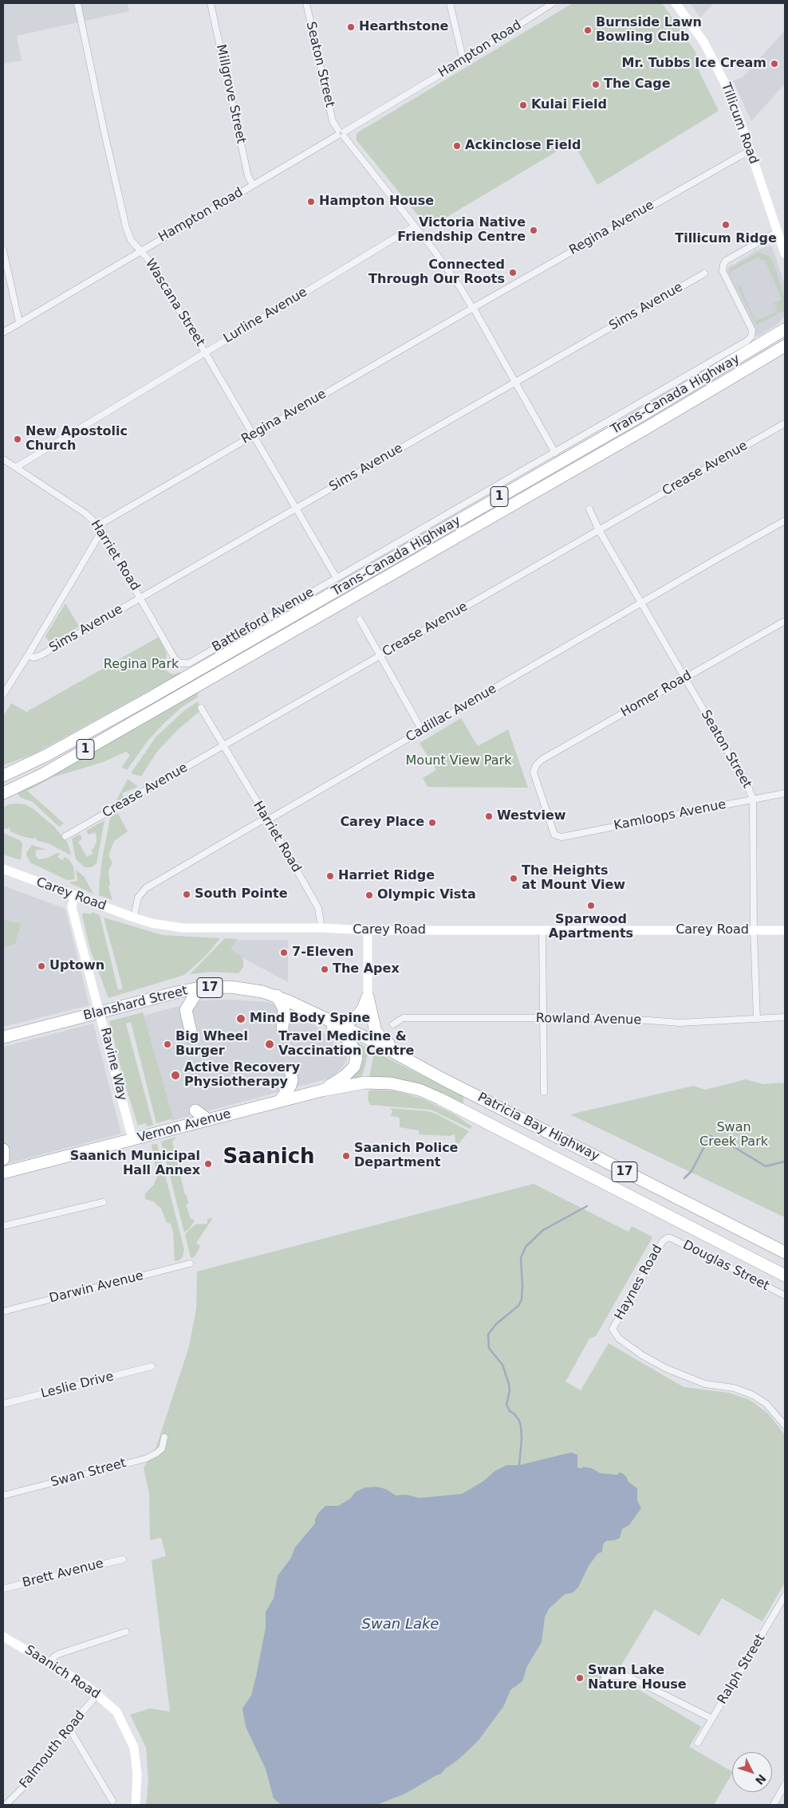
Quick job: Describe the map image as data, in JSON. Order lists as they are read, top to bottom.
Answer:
{
  "streets": {
    "highway": [
      "Trans-Canada Highway",
      "1",
      "17",
      "Blanshard Street",
      "Vernon Avenue",
      "Patricia Bay Highway"
    ],
    "street": [
      "Hampton Road",
      "Seaton Street",
      "Millgrove Street",
      "Tillicum Road",
      "Regina Avenue",
      "Wascana Street",
      "Sims Avenue",
      "Lurline Avenue",
      "Crease Avenue",
      "Harriet Road",
      "Battleford Avenue",
      "Homer Road",
      "Cadillac Avenue",
      "Kamloops Avenue",
      "Carey Road",
      "Rowland Avenue",
      "Ravine Way",
      "Douglas Street",
      "Haynes Road",
      "Darwin Avenue",
      "Leslie Drive",
      "Swan Street",
      "Brett Avenue",
      "Ralph Street",
      "Saanich Road",
      "Falmouth Road"
    ]
  },
  "crossings": [
    ["Hampton Road", "Seaton Street"],
    ["Hampton Road", "Millgrove Street"],
    ["Hampton Road", "Wascana Street"],
    ["Seaton Street", "Crease Avenue"],
    ["Seaton Street", "Homer Road"],
    ["Seaton Street", "Cadillac Avenue"],
    ["Seaton Street", "Kamloops Avenue"],
    ["Seaton Street", "Carey Road"],
    ["Seaton Street", "Rowland Avenue"],
    ["Tillicum Road", "Regina Avenue"],
    ["Tillicum Road", "Battleford Avenue"],
    ["Regina Avenue", "Wascana Street"],
    ["Regina Avenue", "Harriet Road"],
    ["Wascana Street", "Sims Avenue"],
    ["Wascana Street", "Lurline Avenue"],
    ["Wascana Street", "Battleford Avenue"],
    ["Sims Avenue", "Harriet Road"],
    ["Lurline Avenue", "Harriet Road"],
    ["Crease Avenue", "Harriet Road"],
    ["Harriet Road", "Battleford Avenue"],
    ["Harriet Road", "Cadillac Avenue"],
    ["Harriet Road", "Carey Road"],
    ["Homer Road", "Kamloops Avenue"],
    ["Cadillac Avenue", "Carey Road"],
    ["Carey Road", "Ravine Way"],
    ["Blanshard Street", "Ravine Way"],
    ["Blanshard Street", "Patricia Bay Highway"],
    ["Ravine Way", "Vernon Avenue"],
    ["Vernon Avenue", "Patricia Bay Highway"],
    ["Douglas Street", "Haynes Road"],
    ["Saanich Road", "Falmouth Road"]
  ],
  "districts": ["Saanich"],
  "water": ["Swan Lake"],
  "parks": ["Regina Park", "Mount View Park", "Swan Creek Park"],
  "places": [
    "Hearthstone",
    "Burnside Lawn Bowling Club",
    "Mr. Tubbs Ice Cream",
    "The Cage",
    "Kulai Field",
    "Ackinclose Field",
    "Hampton House",
    "Tillicum Ridge",
    "Victoria Native Friendship Centre",
    "Connected Through Our Roots",
    "New Apostolic Church",
    "Westview",
    "Carey Place",
    "Harriet Ridge",
    "The Heights at Mount View",
    "South Pointe",
    "Olympic Vista",
    "Sparwood Apartments",
    "7-Eleven",
    "Uptown",
    "The Apex",
    "Mind Body Spine",
    "Big Wheel Burger",
    "Travel Medicine & Vaccination Centre",
    "Active Recovery Physiotherapy",
    "Saanich Police Department",
    "Saanich Municipal Hall Annex",
    "Swan Lake Nature House"
  ],
  "north": "bottom right"
}
